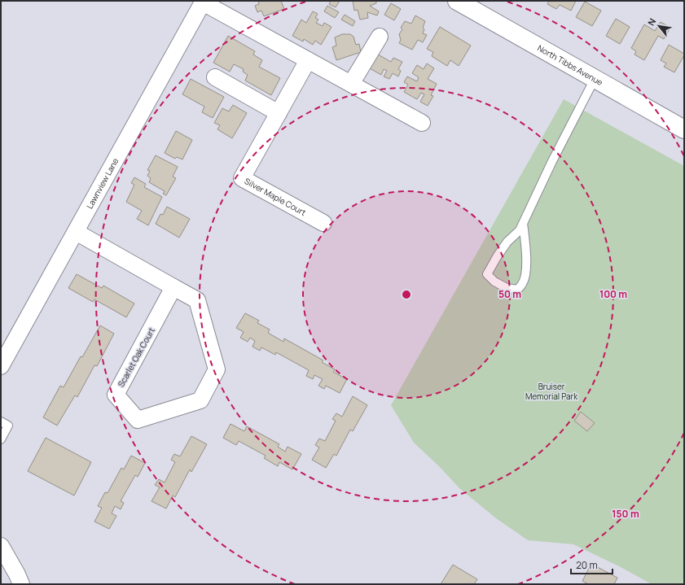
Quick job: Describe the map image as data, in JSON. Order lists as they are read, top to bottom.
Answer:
{
  "streets": {
    "street": [
      "North Tibbs Avenue",
      "Lawnview Lane",
      "Silver Maple Court",
      "Scarlet Oak Court"
    ]
  },
  "crossings": [
    ["Lawnview Lane", "Scarlet Oak Court"]
  ],
  "parks": ["Bruiser Memorial Park"],
  "scale_bar": "20 m",
  "north": "top left",
  "rings": ["50 m", "100 m", "150 m"]
}
